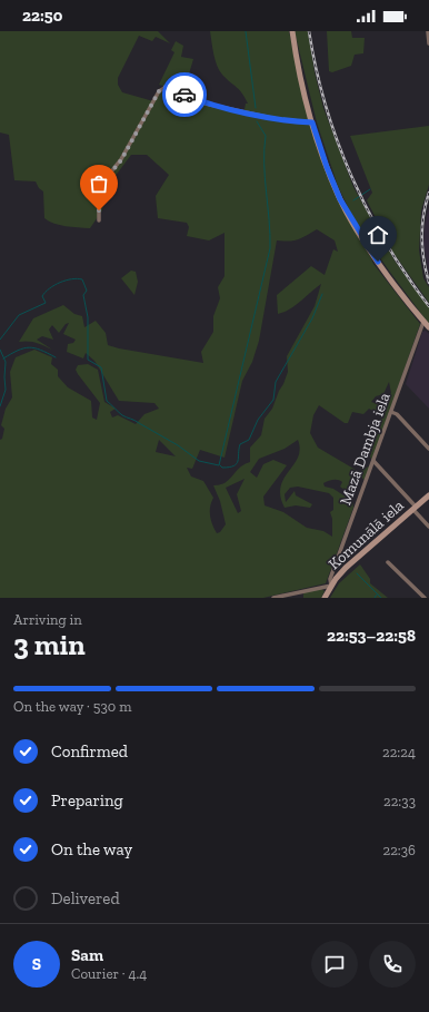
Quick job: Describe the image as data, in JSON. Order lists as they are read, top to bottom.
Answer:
{
  "streets": {
    "main road": ["Komunālā iela"],
    "street": ["Mazā Dambja iela"]
  },
  "crossings": [
    ["Mazā Dambja iela", "Komunālā iela"]
  ],
  "page": {
    "status": "22:50",
    "heading": ["3 min", "Arriving in", "22:53–22:58"],
    "panel": ["Sam", "Courier · 4.4"],
    "bar": "On the way · 530 m",
    "list": [
      ["Confirmed", "22:24"],
      ["Preparing", "22:33"],
      ["On the way", "22:36"],
      "Delivered"
    ],
    "round": "S"
  }
}
